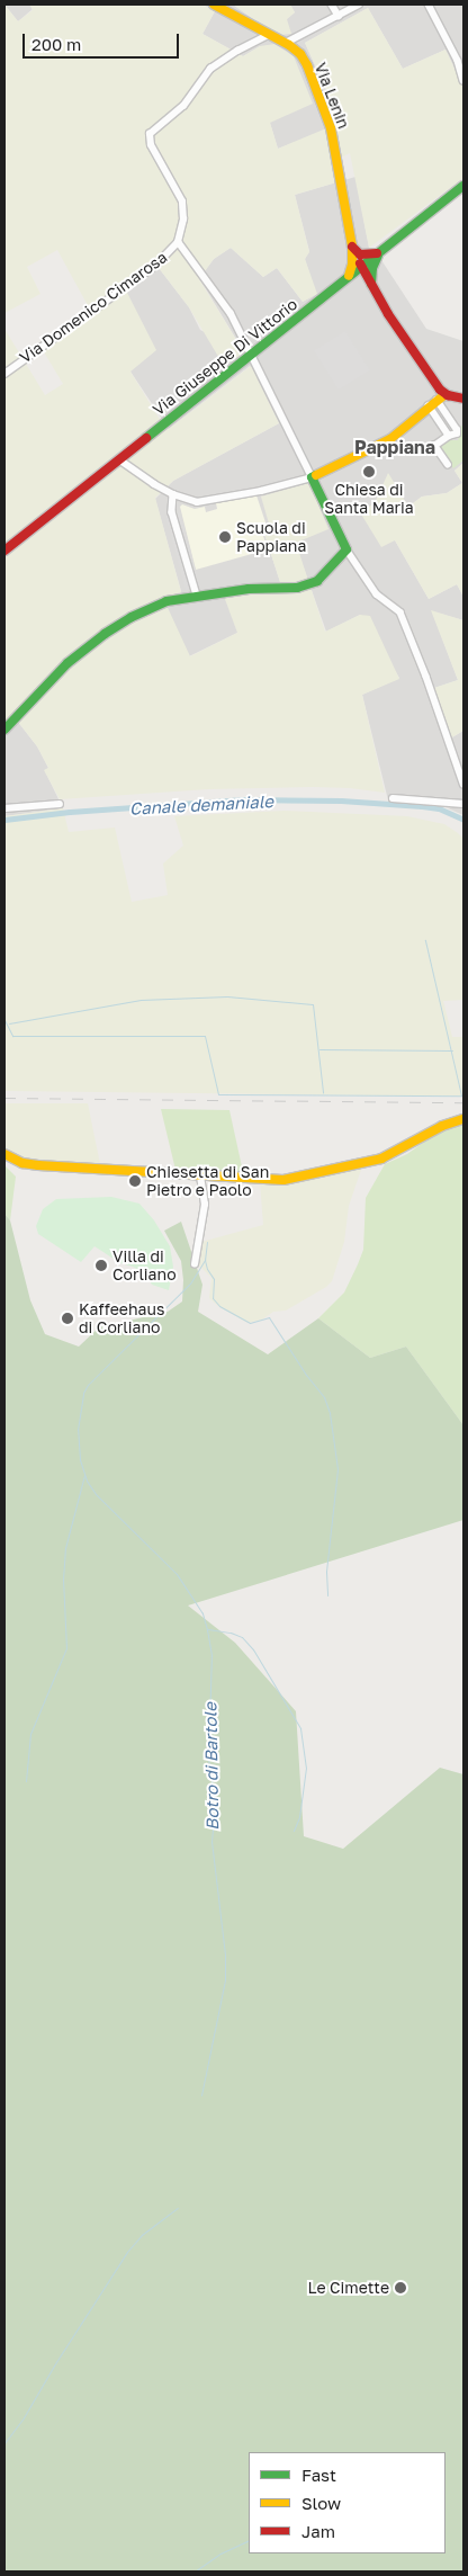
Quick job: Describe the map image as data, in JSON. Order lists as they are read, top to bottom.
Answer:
{
  "streets": {
    "street": ["Via Lenin", "Via Domenico Cimarosa", "Via Giuseppe Di Vittorio"]
  },
  "crossings": [
    ["Via Lenin", "Via Domenico Cimarosa"],
    ["Via Lenin", "Via Giuseppe Di Vittorio"]
  ],
  "districts": ["Pappiana"],
  "water": ["Canale demaniale", "Botro di Bartole"],
  "places": [
    "Chiesa di Santa Maria",
    "Scuola di Pappiana",
    "Chiesetta di San Pietro e Paolo",
    "Villa di Corliano",
    "Kaffeehaus di Corliano",
    "Le Cimette"
  ],
  "legend": ["Fast", "Slow", "Jam"],
  "scale_bar": "200 m"
}
